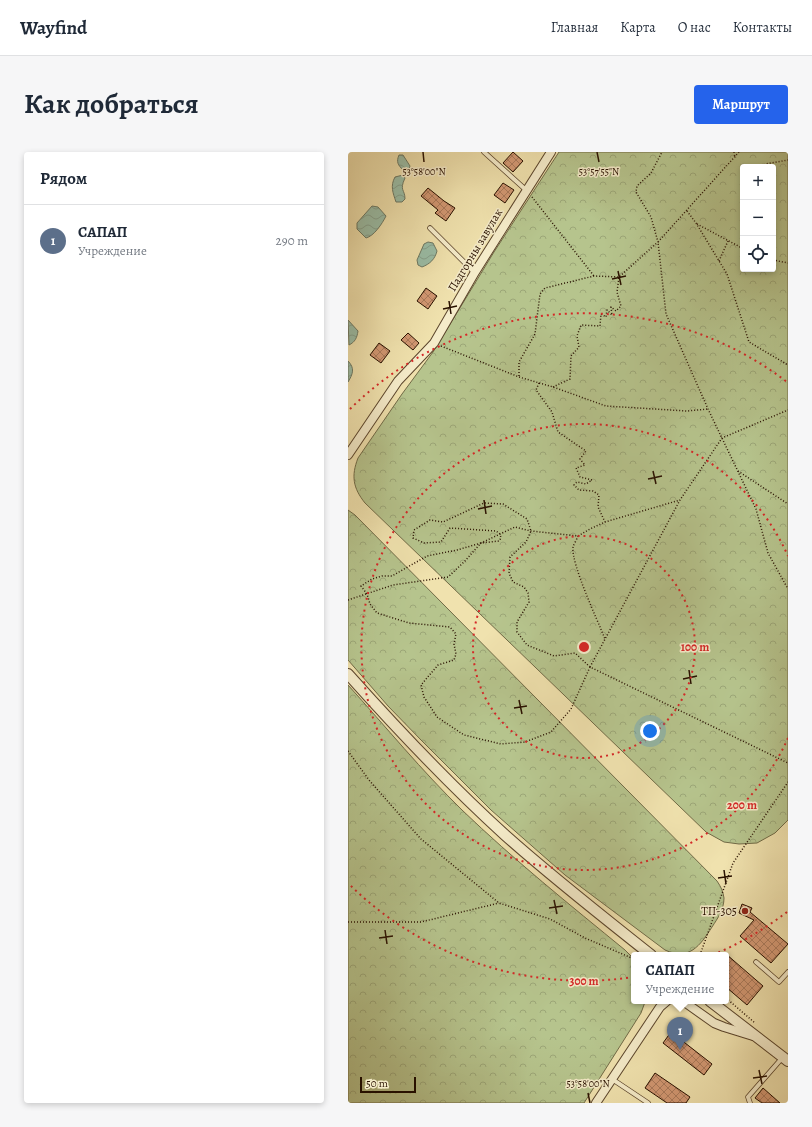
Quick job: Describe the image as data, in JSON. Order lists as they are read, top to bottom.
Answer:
{
  "streets": {
    "street": ["Падгорны завулак"]
  },
  "places": ["ТП-305"],
  "scale_bar": "50 m",
  "page": {
    "header": "Wayfind",
    "nav": [
      "Главная",
      "Карта",
      "О нас",
      "Контакты"
    ],
    "title": "Как добраться",
    "buttons": "Маршрут",
    "heading": "Рядом",
    "map_buttons": ["+", "−"],
    "list": [
      {
        "mark": "1",
        "name": "САПАП",
        "note": "Учреждение",
        "value": "290 m"
      }
    ],
    "popup": ["САПАП", "Учреждение"],
    "pins": "1",
    "scale": "50 m"
  },
  "coordinates": ["53°58'00\"N", "53°57'55\"N"],
  "rings": ["100 m", "200 m", "300 m"]
}
